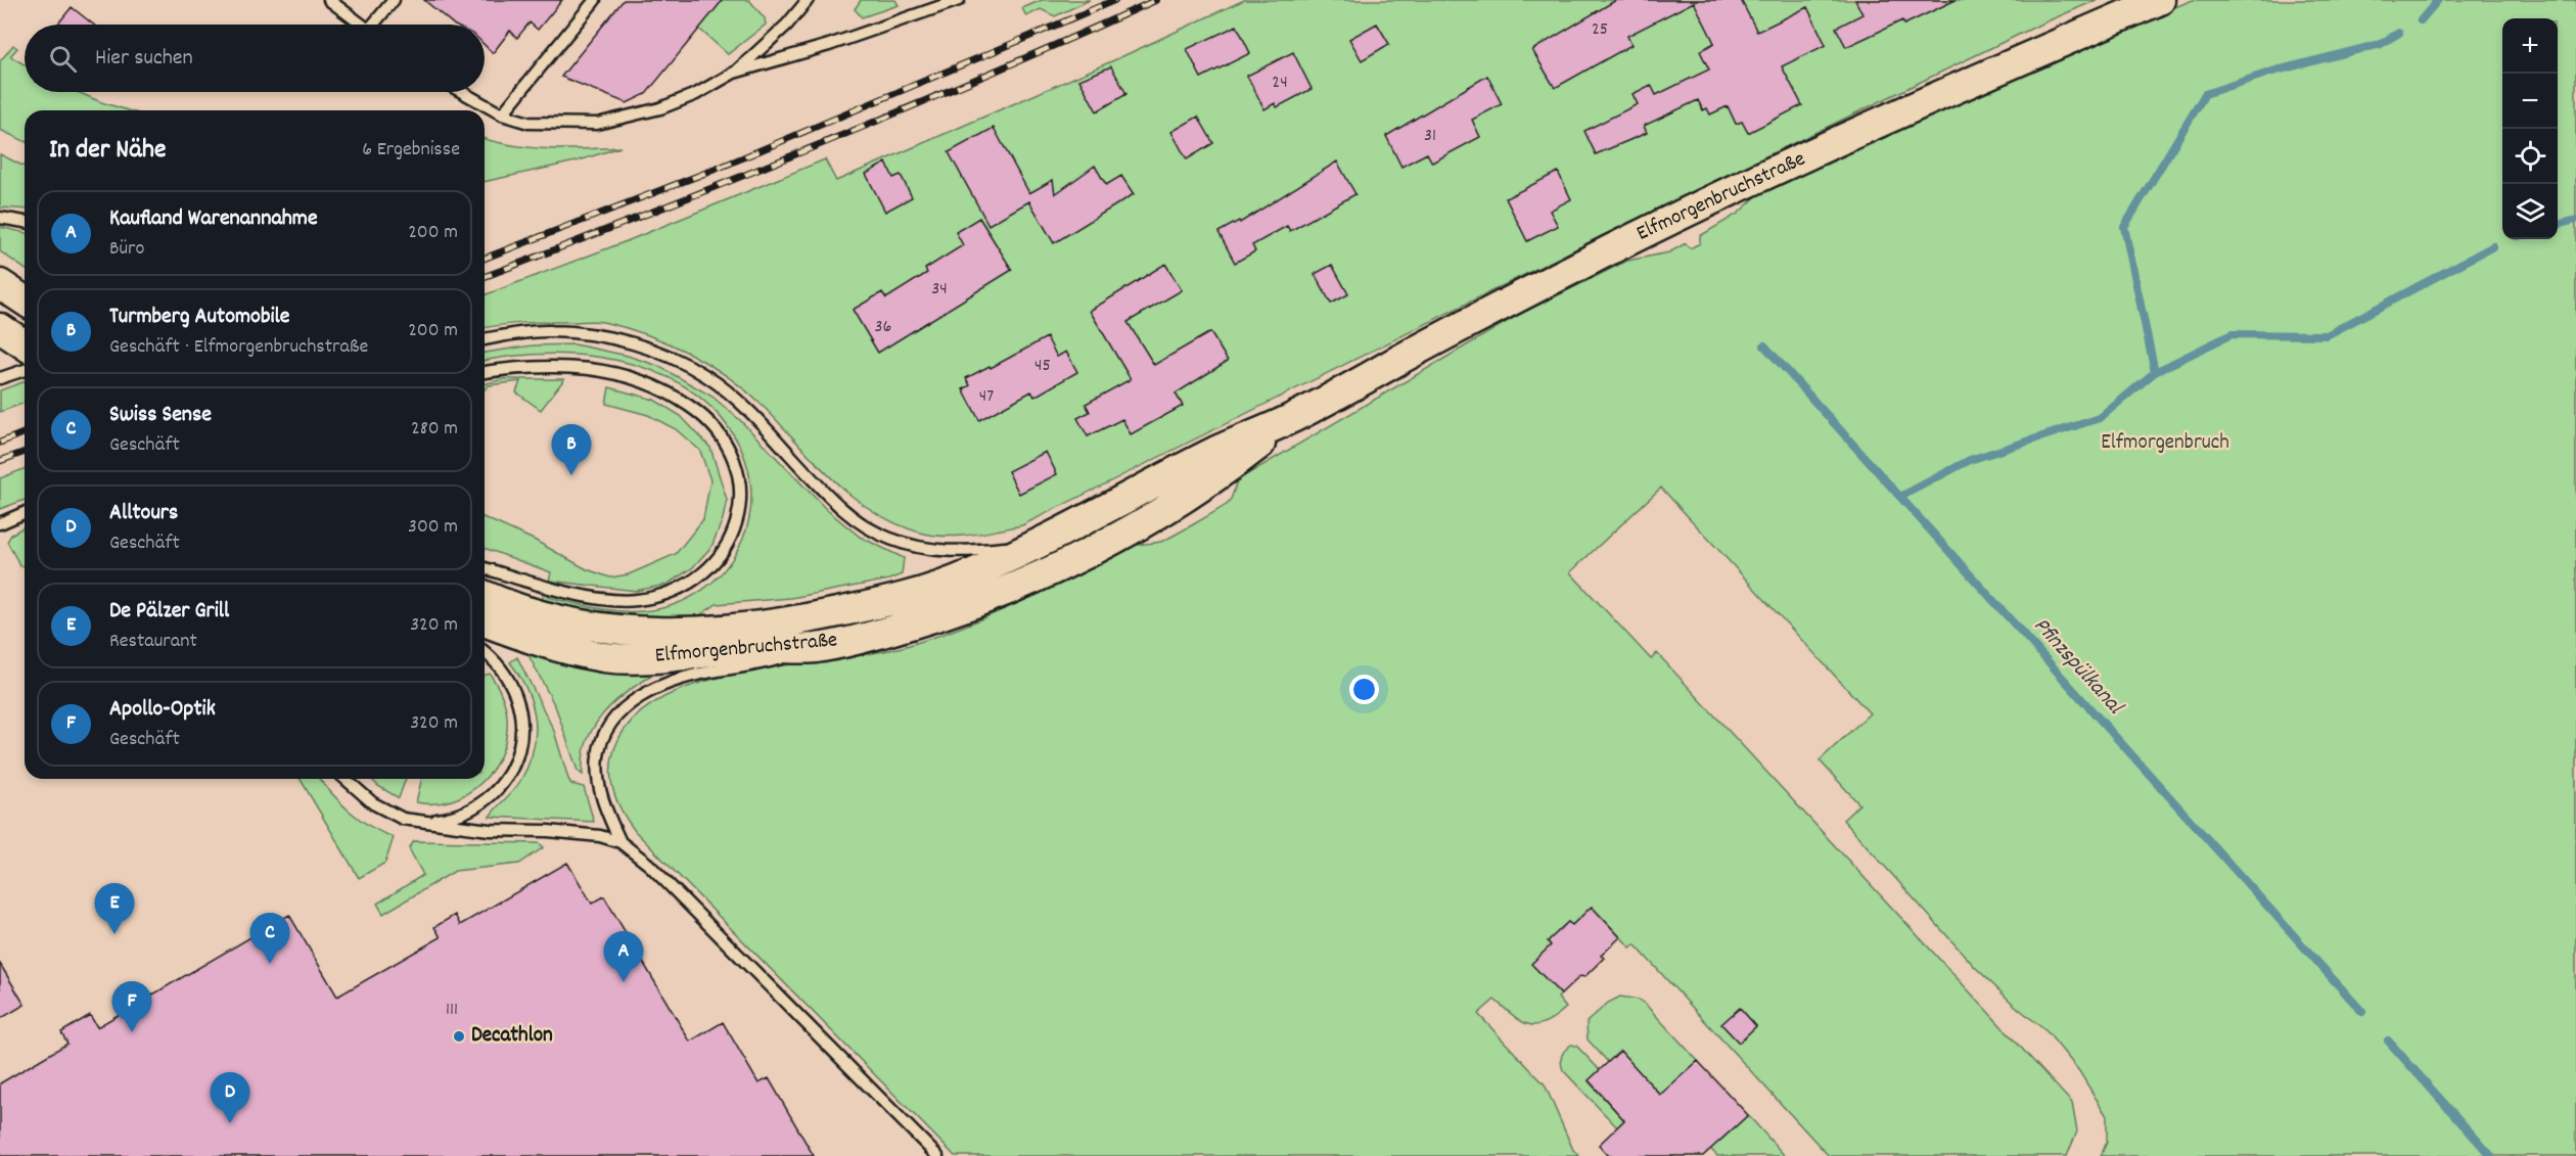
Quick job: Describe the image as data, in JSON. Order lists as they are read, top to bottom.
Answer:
{
  "streets": {
    "main road": ["Elfmorgenbruchstraße"]
  },
  "water": ["Pfinzspülkanal"],
  "parks": ["Elfmorgenbruch"],
  "places": ["Decathlon"],
  "house_numbers": [
    "25",
    "24",
    "31",
    "34",
    "36",
    "45",
    "47",
    "111"
  ],
  "page": {
    "map_buttons": ["+", "−"],
    "search": "Hier suchen",
    "heading": ["In der Nähe", "6 Ergebnisse"],
    "list": [
      {
        "mark": "A",
        "name": "Kaufland Warenannahme",
        "note": "Büro",
        "value": "200 m"
      },
      {
        "mark": "B",
        "name": "Turmberg Automobile",
        "note": "Geschäft · Elfmorgenbruchstraße",
        "value": "200 m"
      },
      {
        "mark": "C",
        "name": "Swiss Sense",
        "note": "Geschäft",
        "value": "280 m"
      },
      {
        "mark": "D",
        "name": "Alltours",
        "note": "Geschäft",
        "value": "300 m"
      },
      {
        "mark": "E",
        "name": "De Pälzer Grill",
        "note": "Restaurant",
        "value": "320 m"
      },
      {
        "mark": "F",
        "name": "Apollo-Optik",
        "note": "Geschäft",
        "value": "320 m"
      }
    ],
    "pins": [
      "B",
      "E",
      "C",
      "A",
      "F",
      "D"
    ]
  }
}
